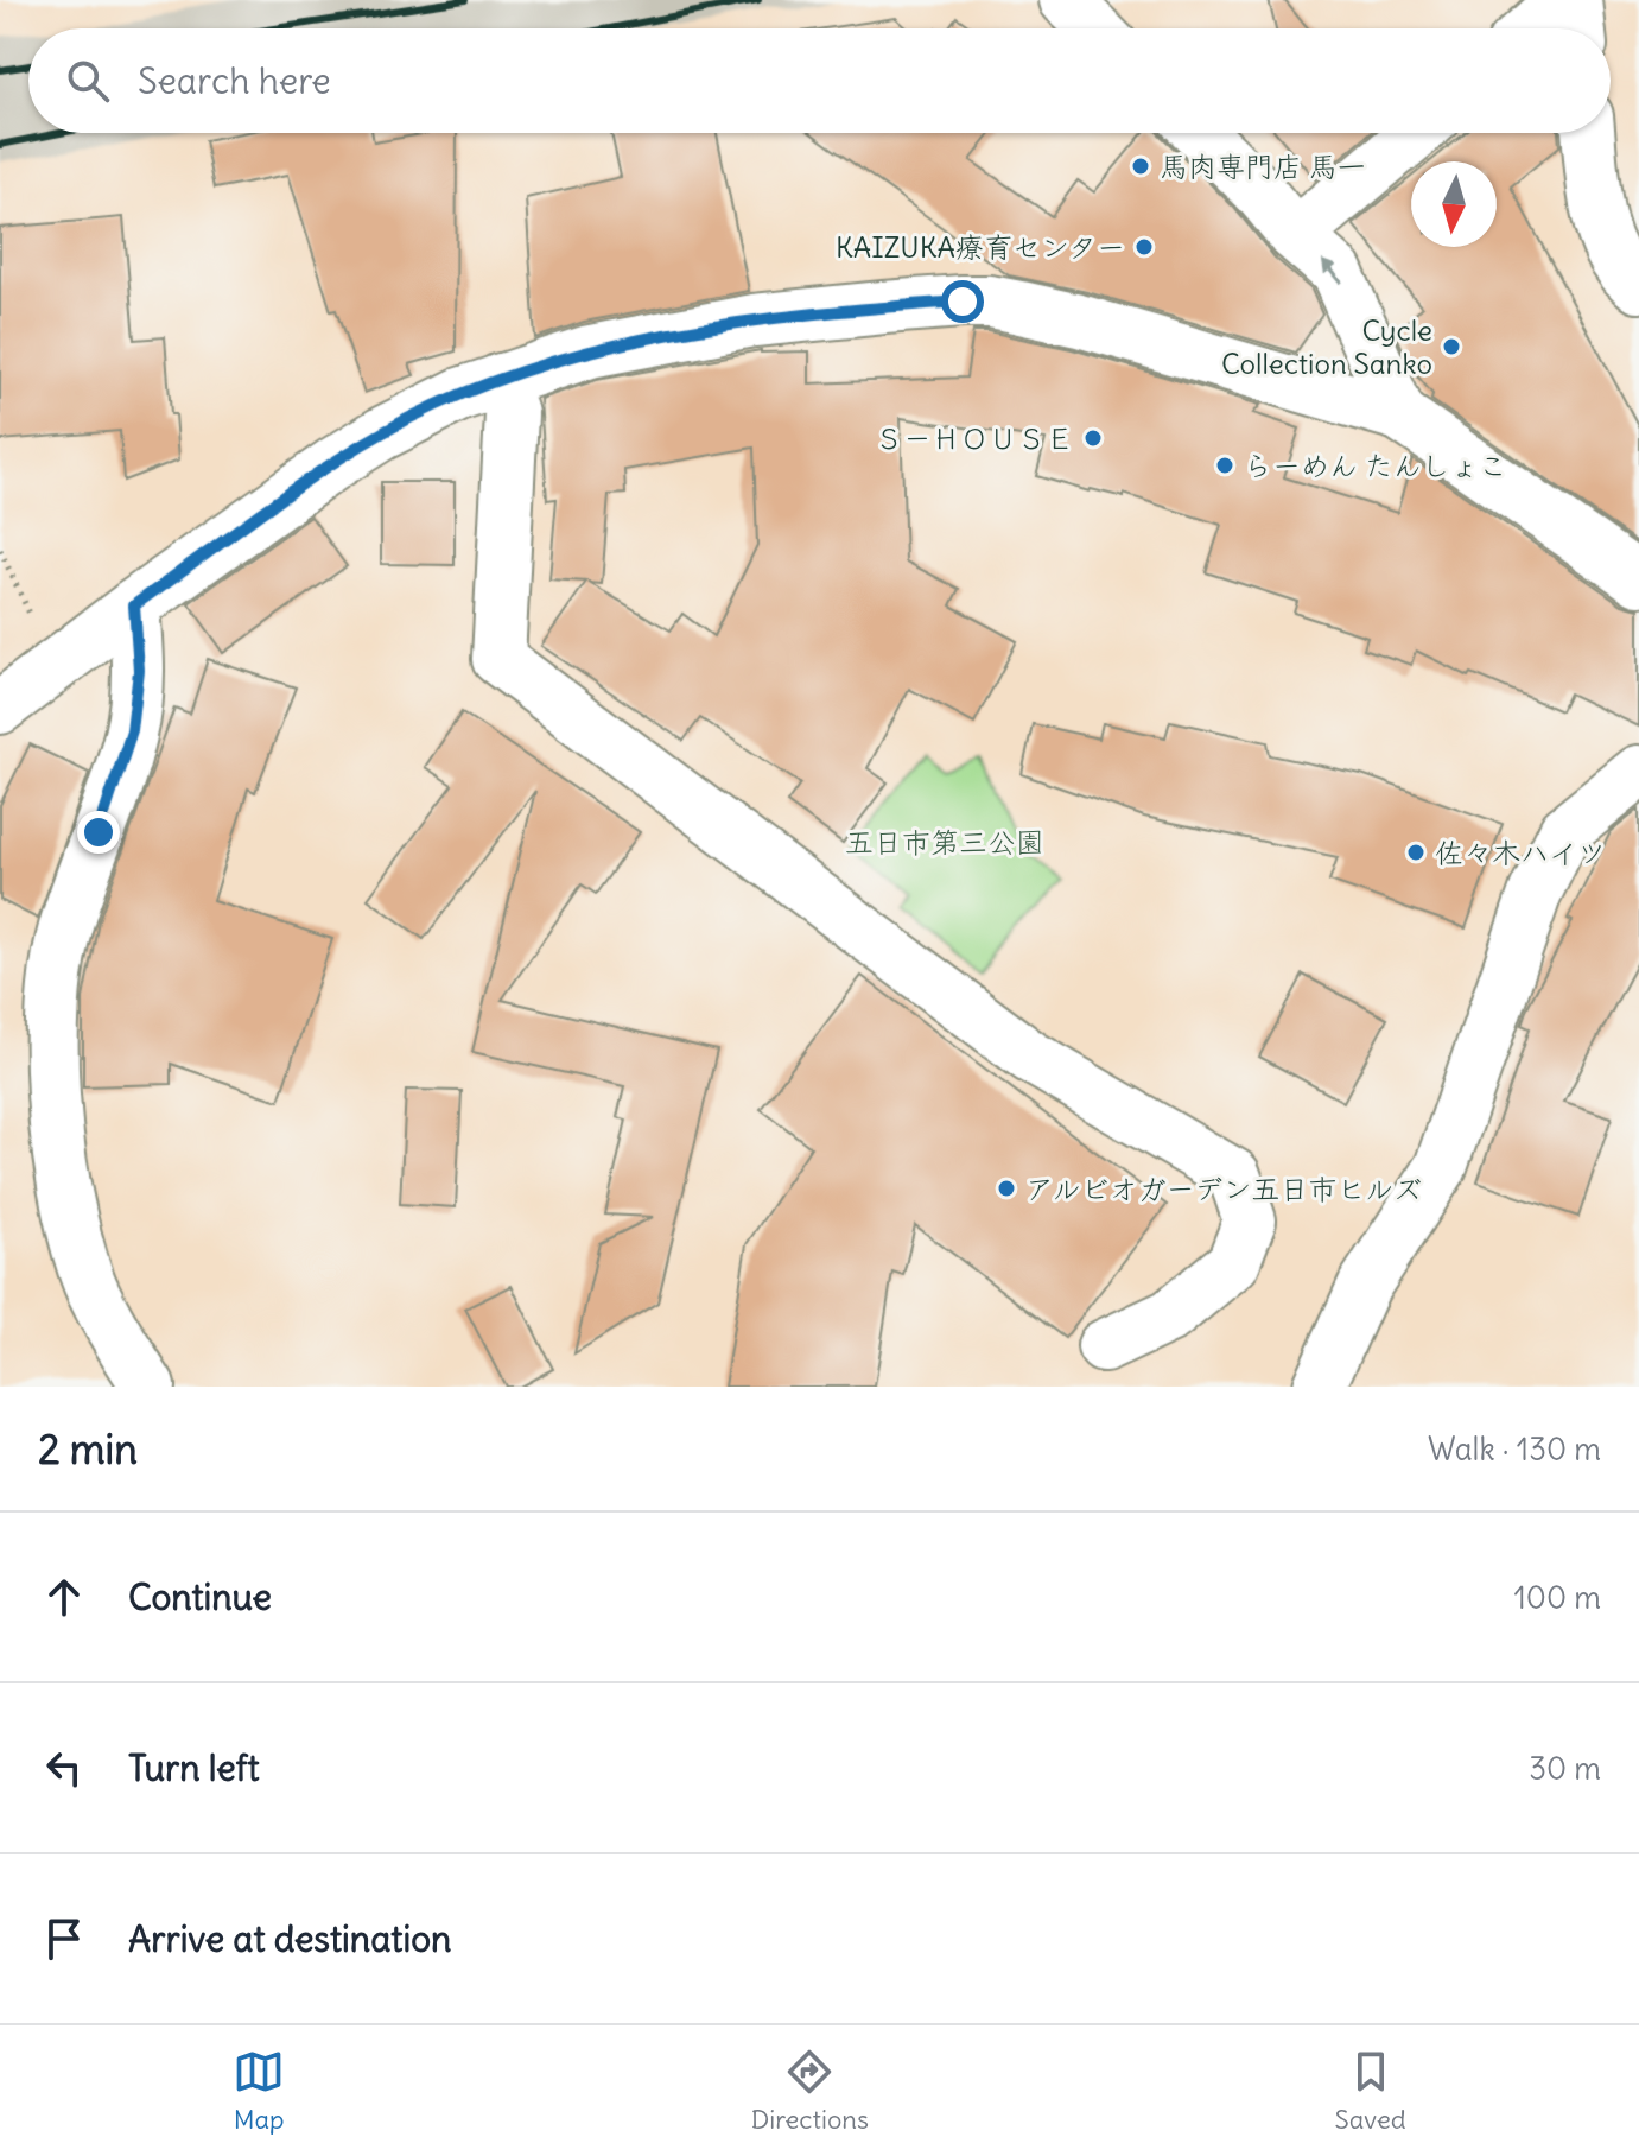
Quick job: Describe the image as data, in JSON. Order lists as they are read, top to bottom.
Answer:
{
  "parks": ["五日市第三公園"],
  "places": [
    "馬肉専門店 馬一",
    "KAIZUKA療育センター",
    "Cycle Collection Sanko",
    "Ｓ－ＨＯＵＳＥ",
    "らーめん たんしょこ",
    "佐々木ハイツ",
    "アルビオガーデン五日市ヒルズ"
  ],
  "north": "bottom",
  "page": {
    "search": "Search here",
    "heading": ["2 min", "Walk · 130 m"],
    "list": [
      ["Continue", "100 m"],
      ["Turn left", "30 m"],
      "Arrive at destination"
    ],
    "nav": ["Map", "Directions", "Saved"]
  }
}
